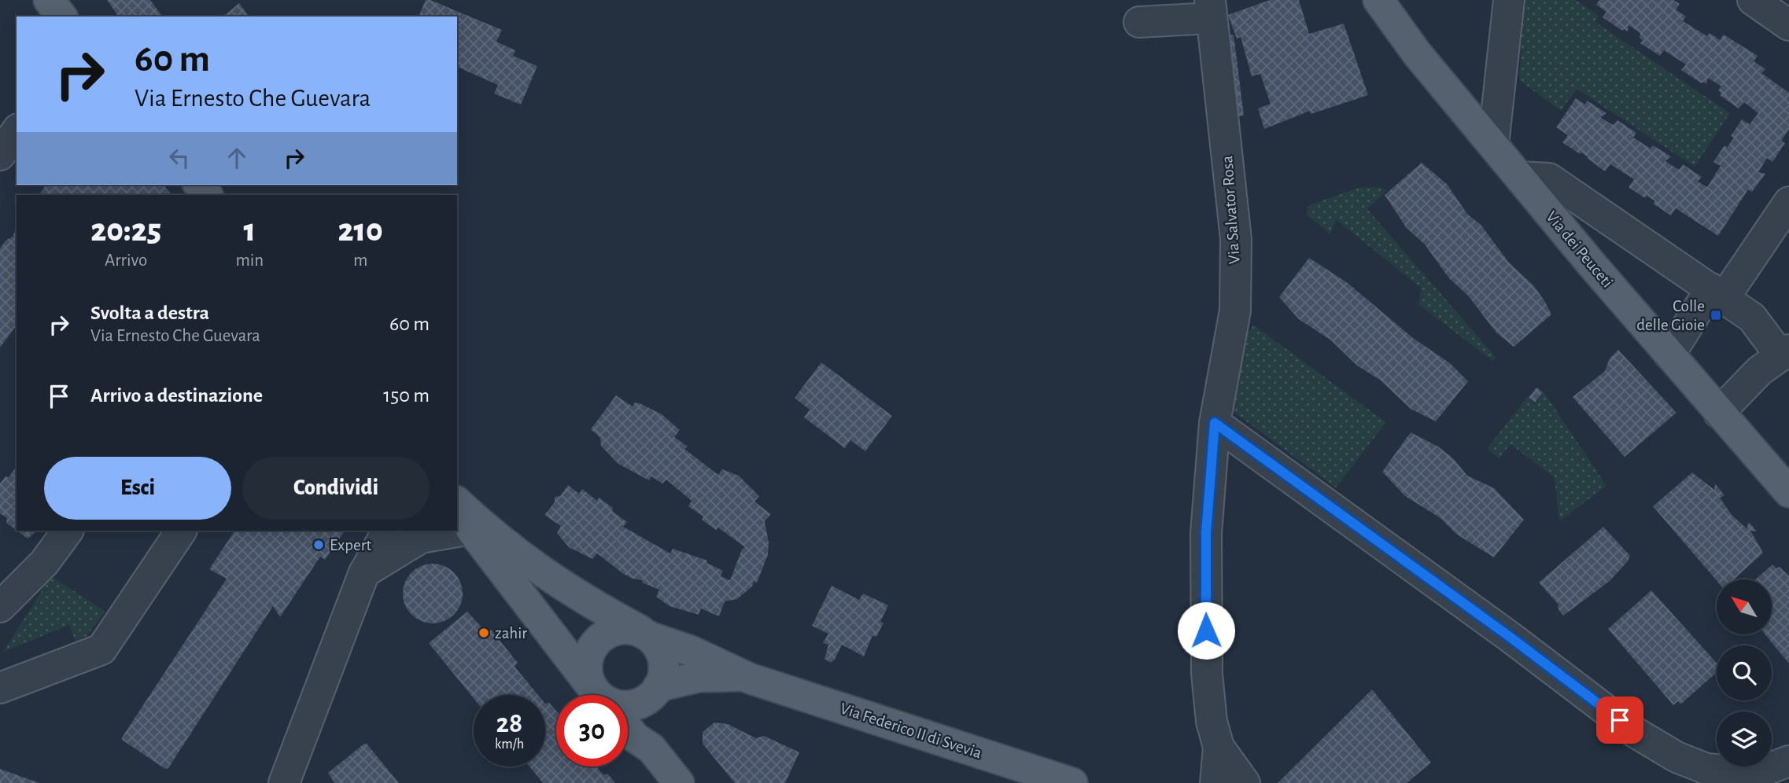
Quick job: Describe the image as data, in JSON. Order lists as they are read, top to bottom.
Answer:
{
  "streets": {
    "main road": ["Via dei Peuceti", "Via Federico II di Svevia"],
    "street": ["Via Salvator Rosa"]
  },
  "places": {
    "transit": ["Colle delle Gioie"],
    "other": ["Expert", "zahir"]
  },
  "north": "top left",
  "page": {
    "turn": ["60 m", "Via Ernesto Che Guevara"],
    "eta": [
      "20:25",
      "Arrivo",
      "1",
      "min",
      "210",
      "m"
    ],
    "list": [
      {
        "name": "Svolta a destra",
        "note": "Via Ernesto Che Guevara",
        "value": "60 m"
      },
      {
        "name": "Arrivo a destinazione",
        "value": "150 m"
      }
    ],
    "buttons": ["Esci", "Condividi"],
    "speed": "28 km/h",
    "limit": "30"
  }
}
